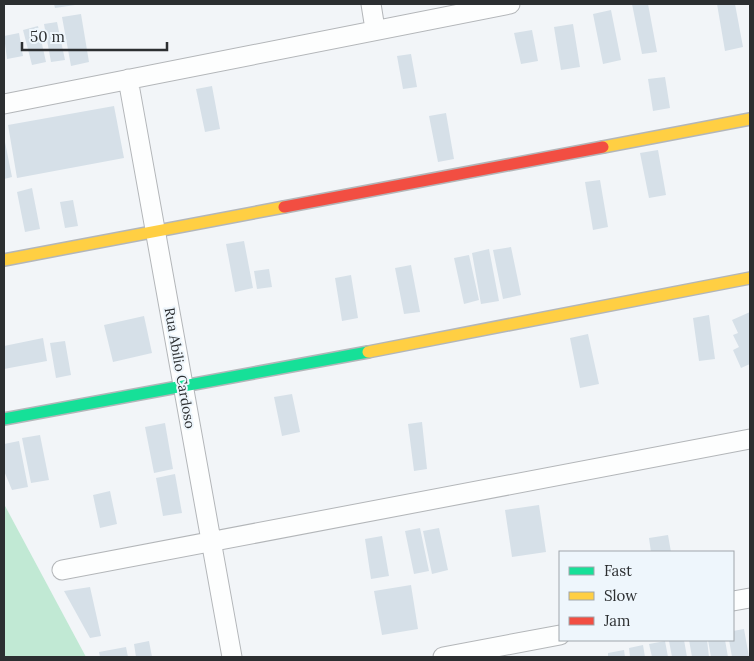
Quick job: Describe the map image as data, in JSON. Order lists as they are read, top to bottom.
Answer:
{
  "streets": {
    "street": ["Rua Abilio Cardoso"]
  },
  "legend": ["Fast", "Slow", "Jam"],
  "scale_bar": "50 m"
}
